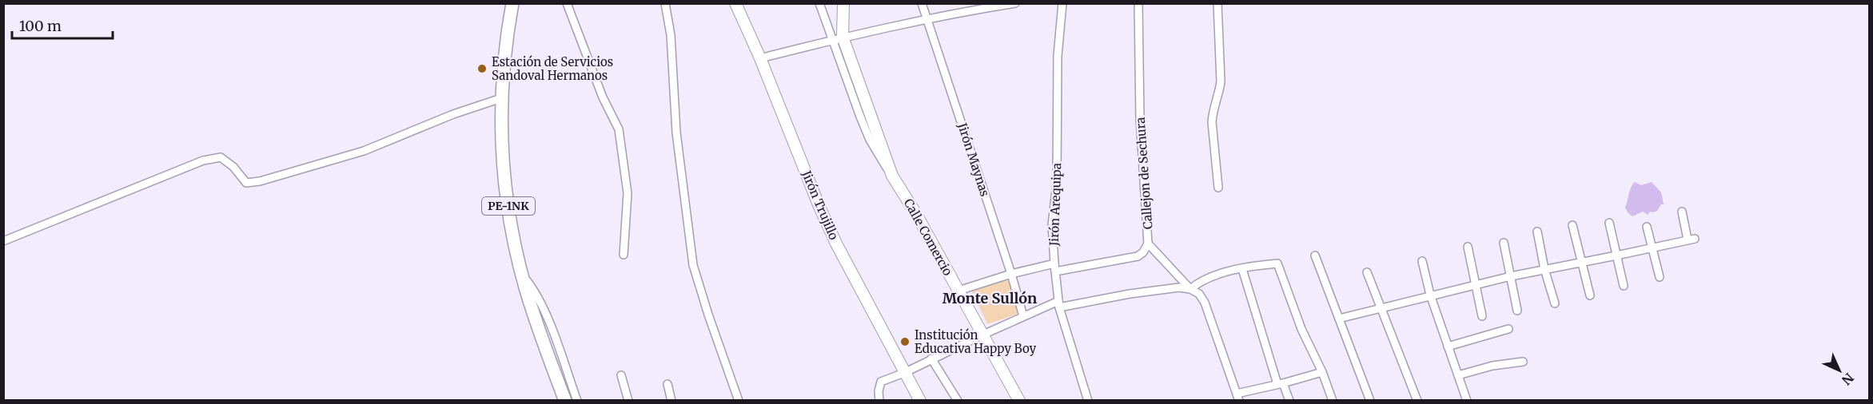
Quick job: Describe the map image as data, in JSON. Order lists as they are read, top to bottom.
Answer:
{
  "streets": {
    "main road": ["PE-1NK"],
    "street": [
      "Jirón Maynas",
      "Callejon de Sechura",
      "Jirón Arequipa",
      "Jirón Trujillo",
      "Calle Comercio"
    ]
  },
  "districts": ["Monte Sullón"],
  "places": ["Estación de Servicios Sandoval Hermanos", "Institución Educativa Happy Boy"],
  "scale_bar": "100 m",
  "north": "bottom right"
}
